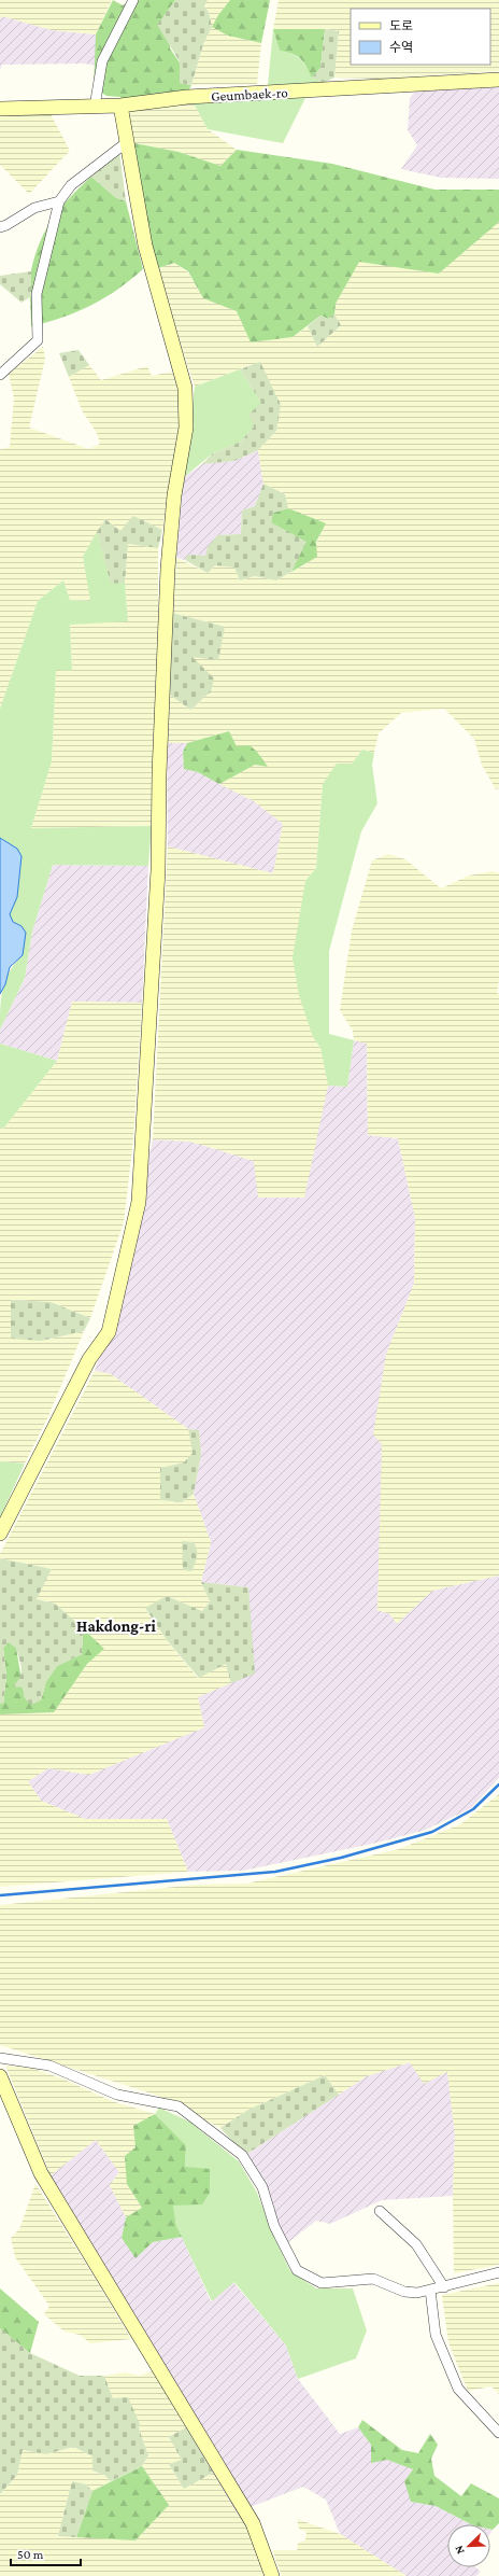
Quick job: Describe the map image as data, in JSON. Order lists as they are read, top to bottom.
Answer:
{
  "streets": {
    "street": ["Geumbaek-ro"]
  },
  "districts": ["Hakdong-ri"],
  "legend": ["도로", "수역"],
  "scale_bar": "50 m",
  "north": "bottom left"
}
